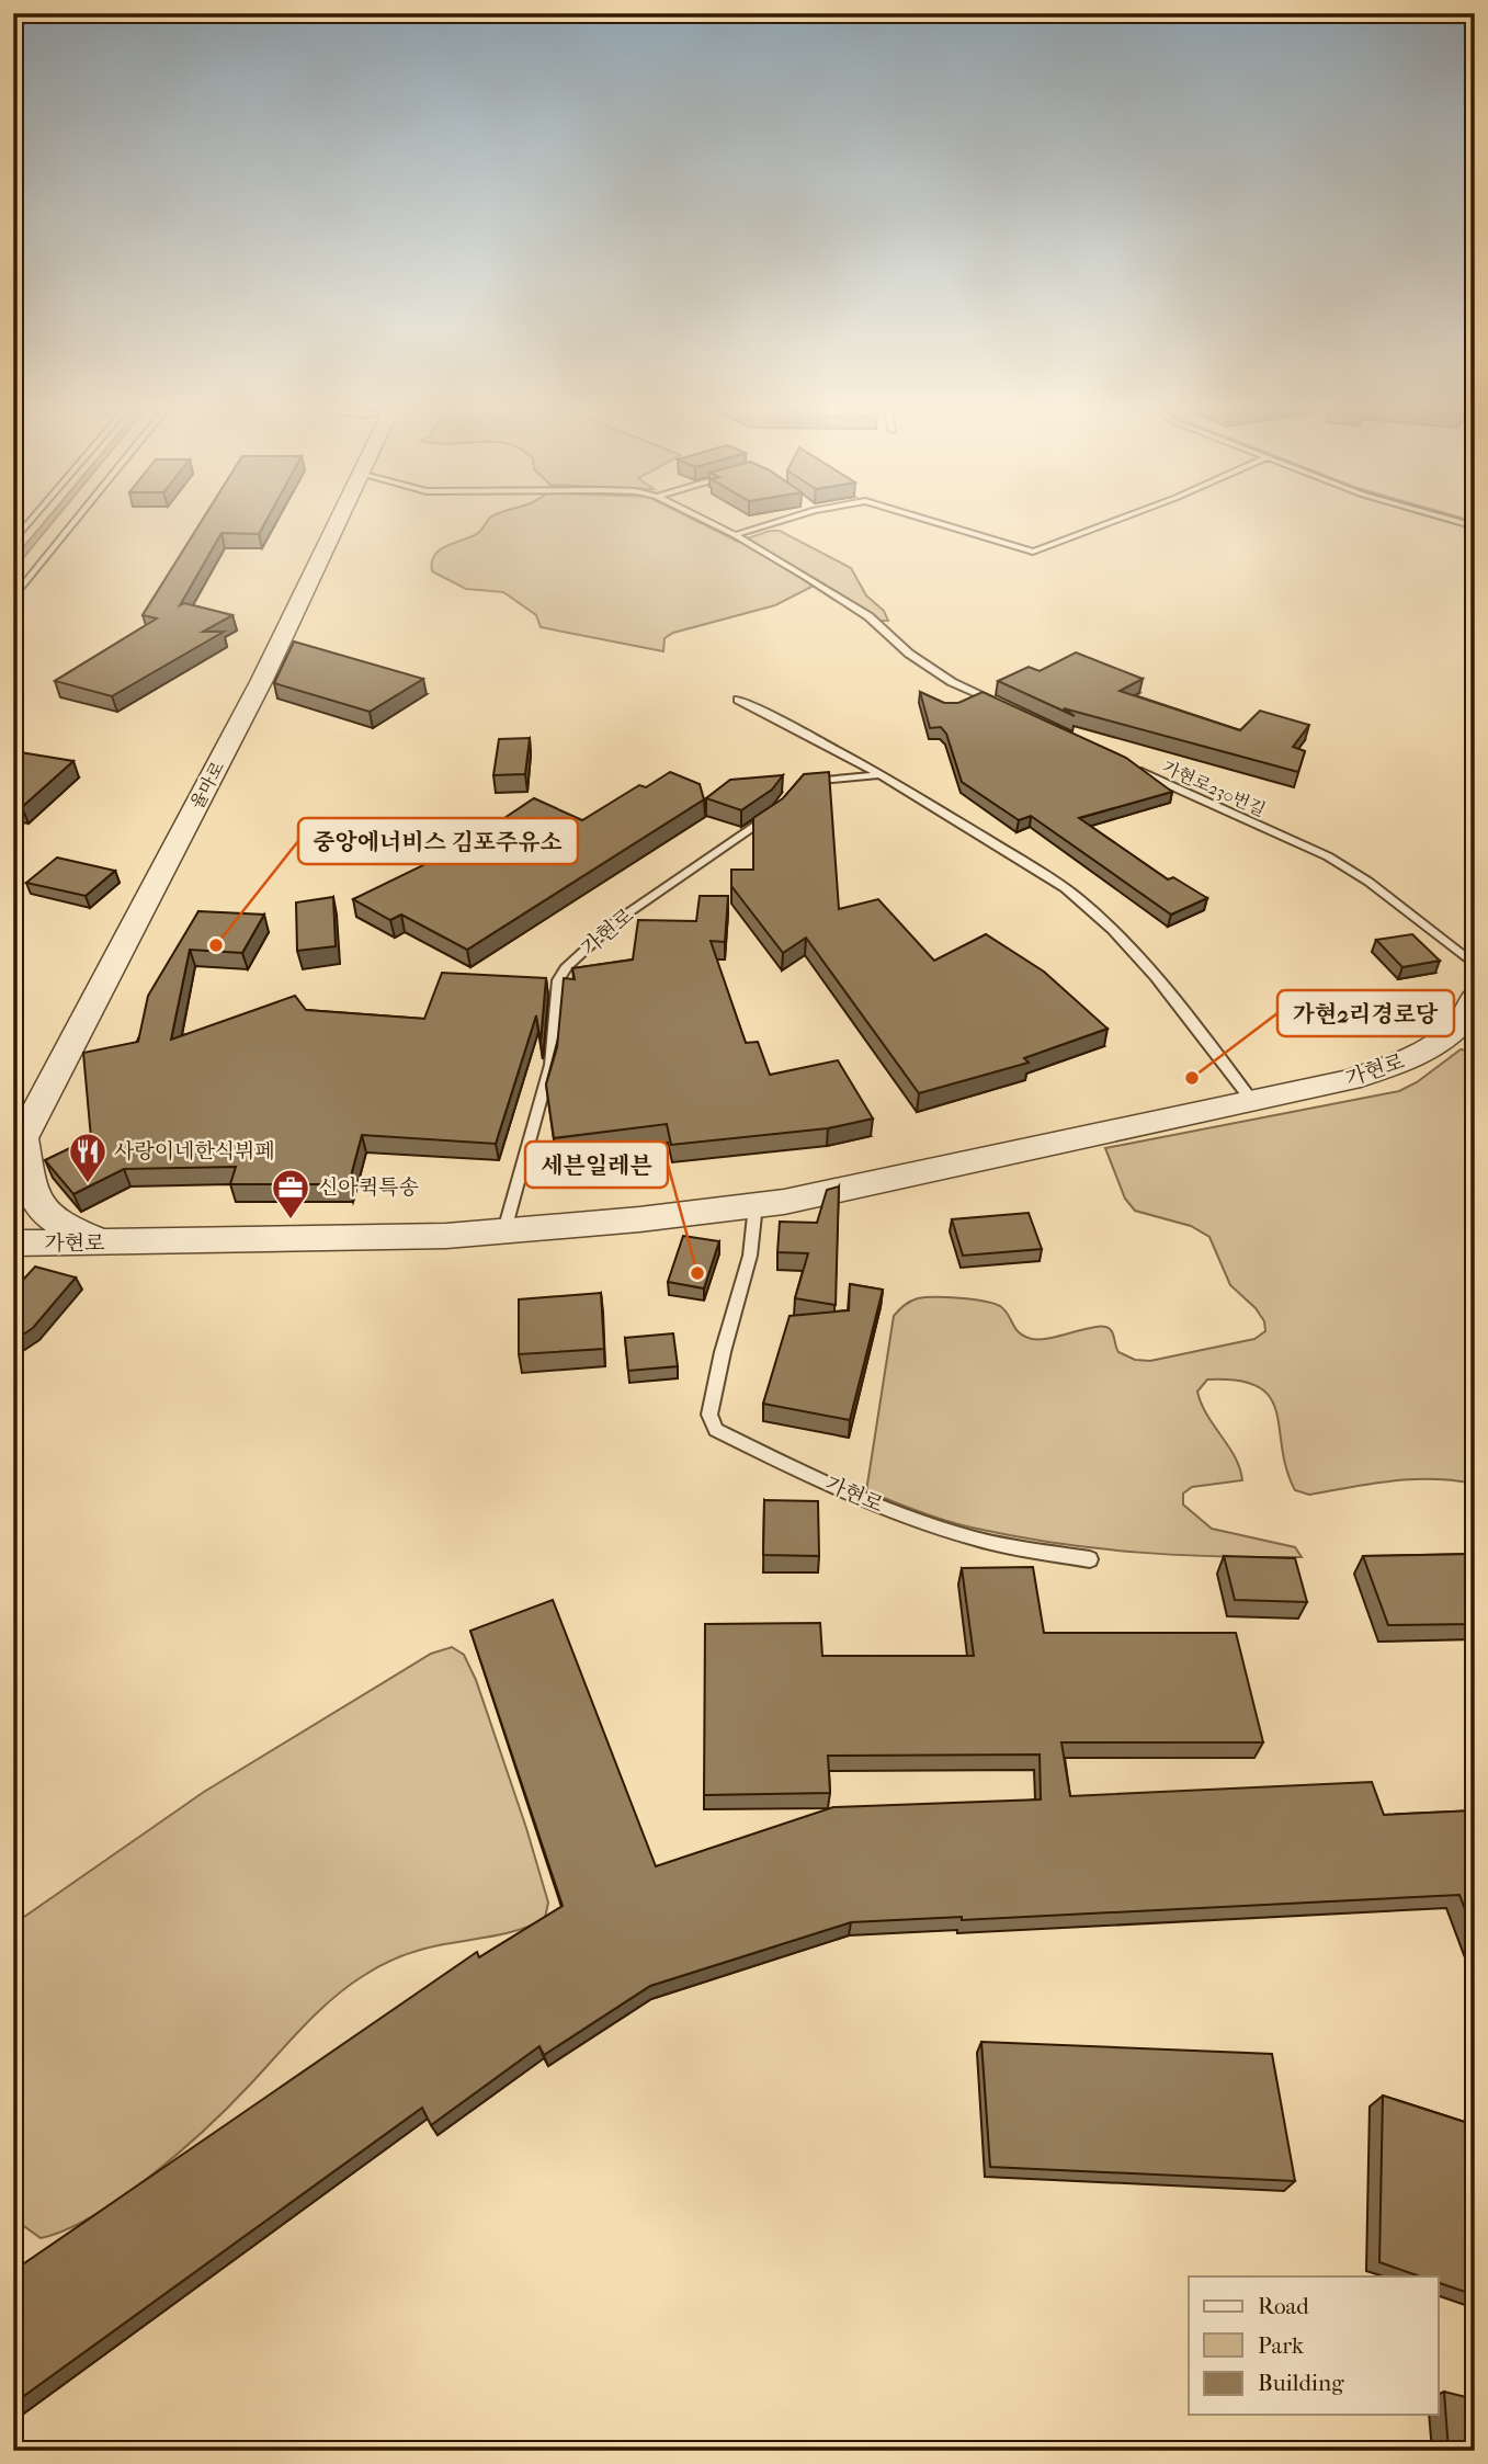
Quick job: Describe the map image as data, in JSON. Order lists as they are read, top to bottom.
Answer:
{
  "streets": {
    "street": ["율마로", "가현로"],
    "lane": ["가현로230번길"]
  },
  "places": {
    "other": ["중앙에너비스 김포주유소", "가현2리경로당", "세븐일레븐"],
    "restaurant": ["사랑이네한식뷔페"],
    "office": ["신아퀵특송"]
  },
  "legend": ["Road", "Park", "Building"]
}
